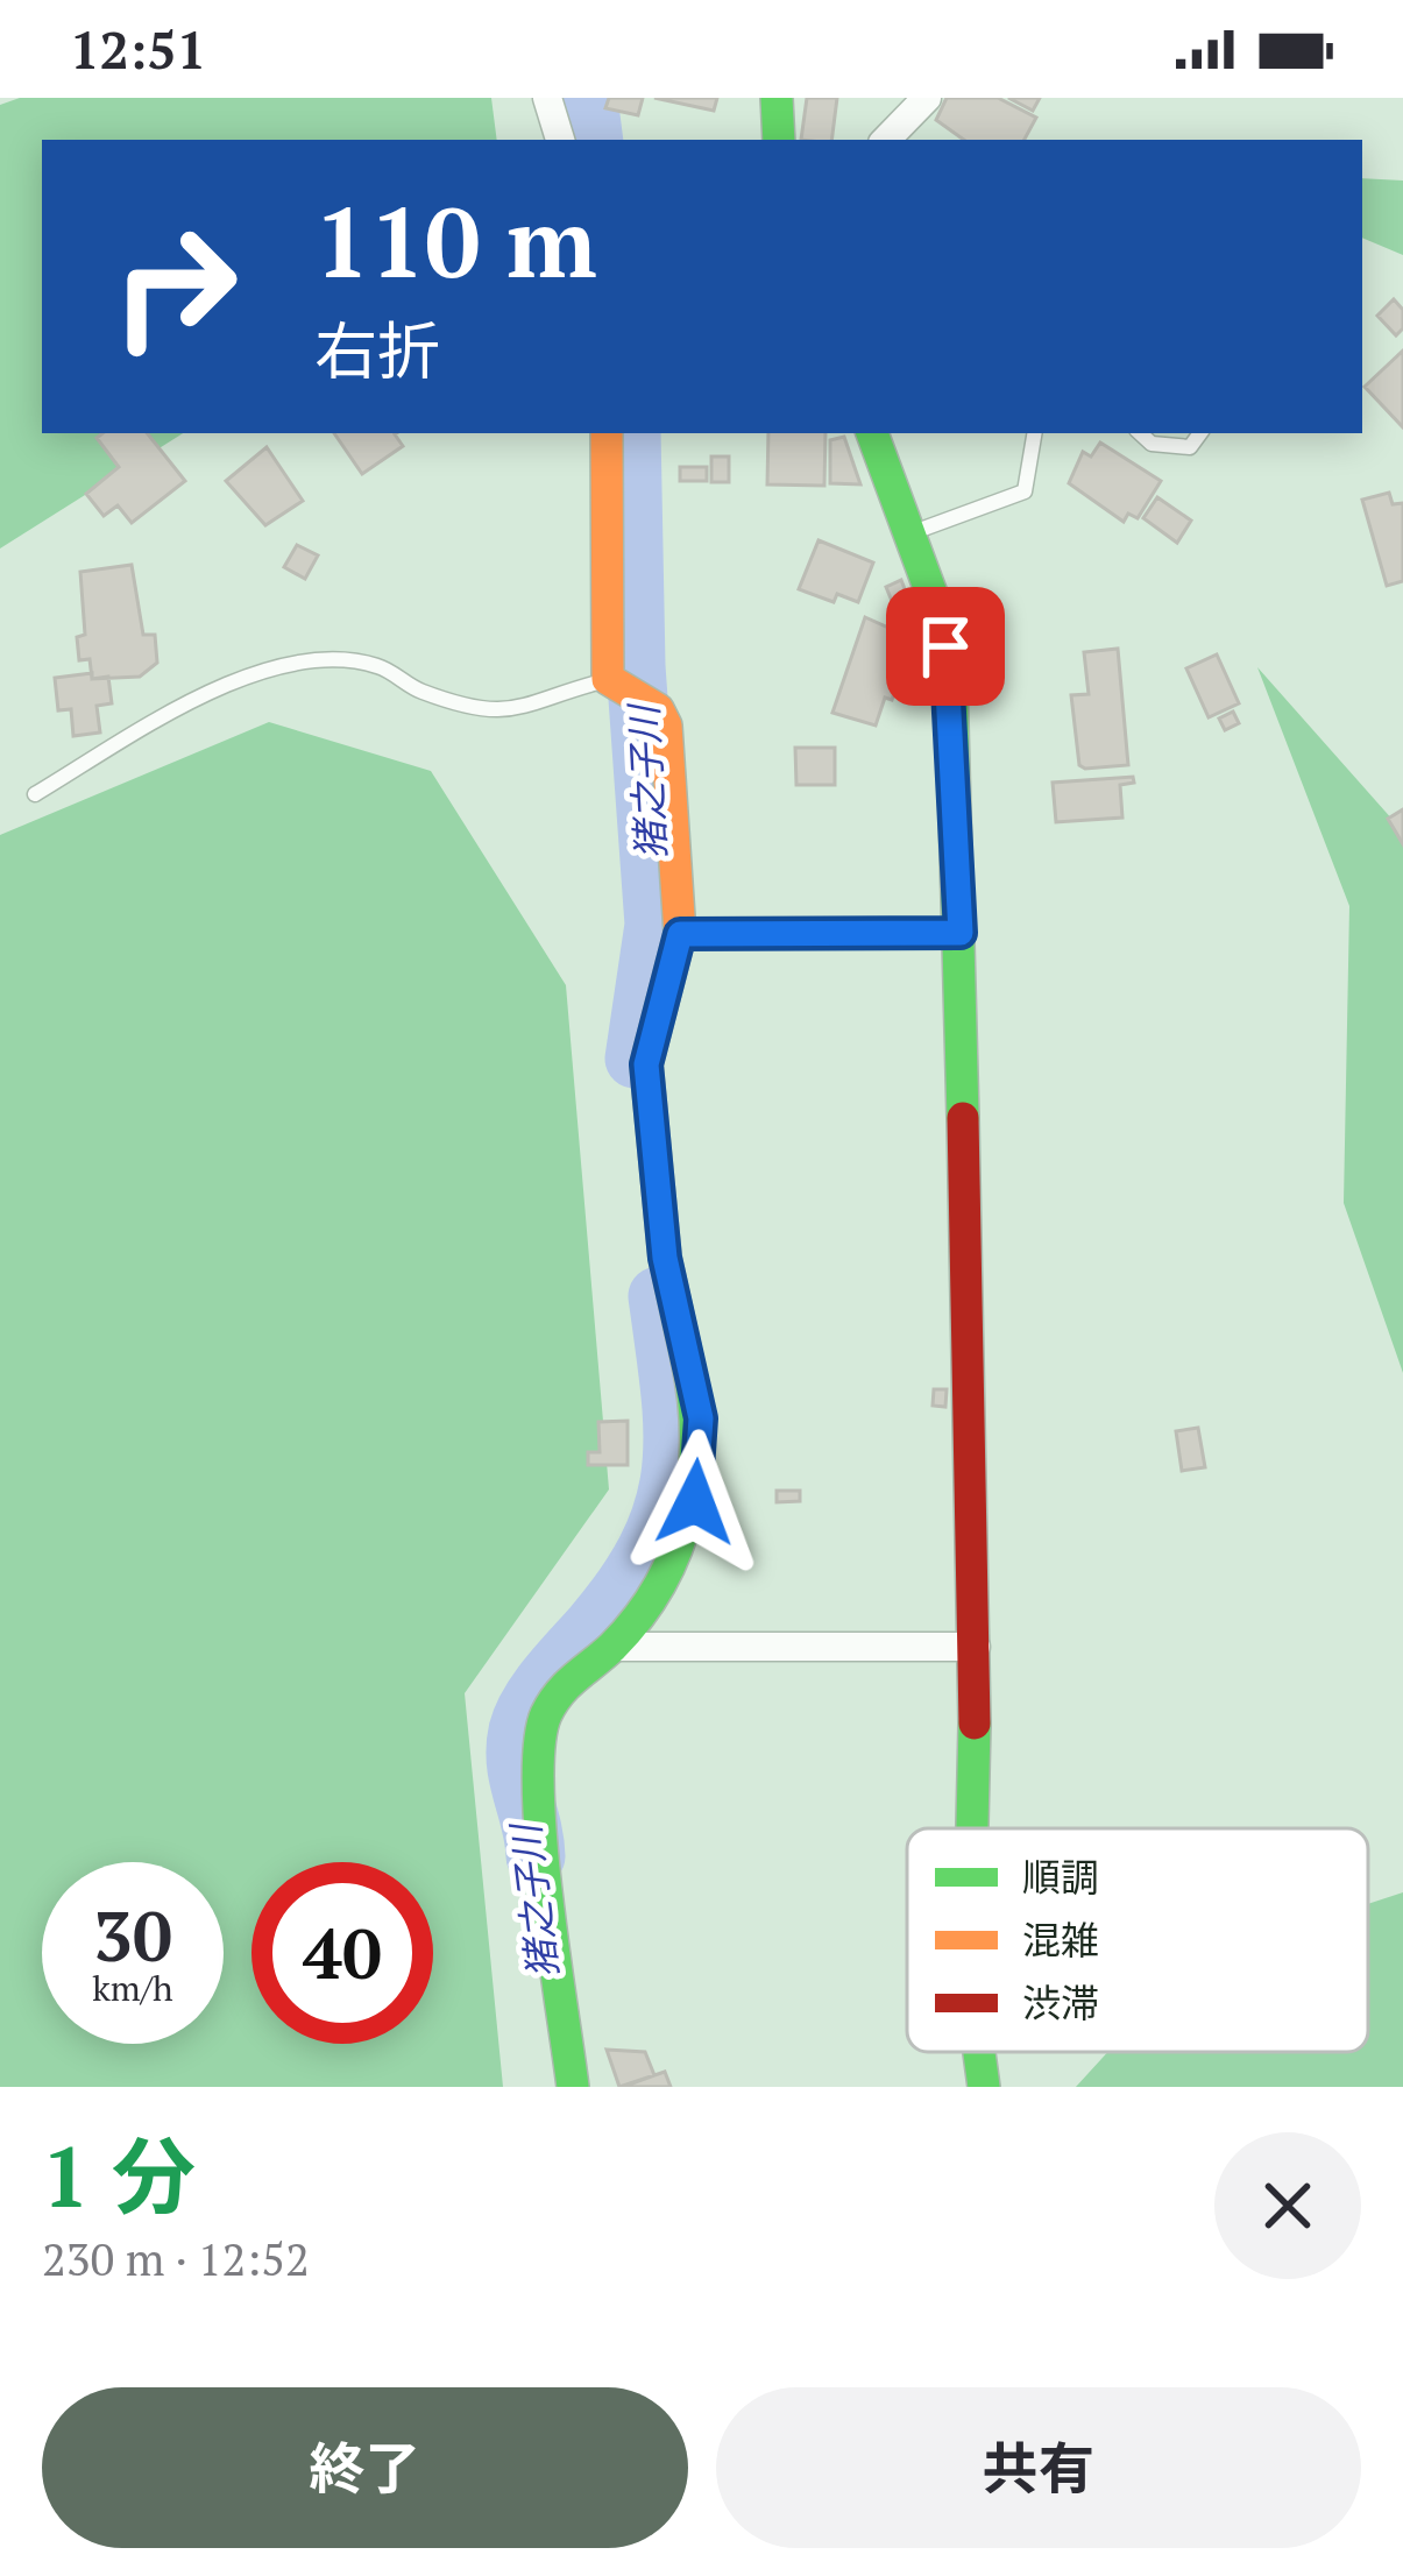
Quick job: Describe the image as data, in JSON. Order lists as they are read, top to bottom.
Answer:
{
  "water": ["猪之子川"],
  "legend": ["順調", "混雑", "渋滞"],
  "page": {
    "status": "12:51",
    "turn": ["110 m", "右折"],
    "speed": "30 km/h",
    "limit": "40",
    "heading": ["1 分", "230 m · 12:52"],
    "buttons": ["終了", "共有"]
  }
}
